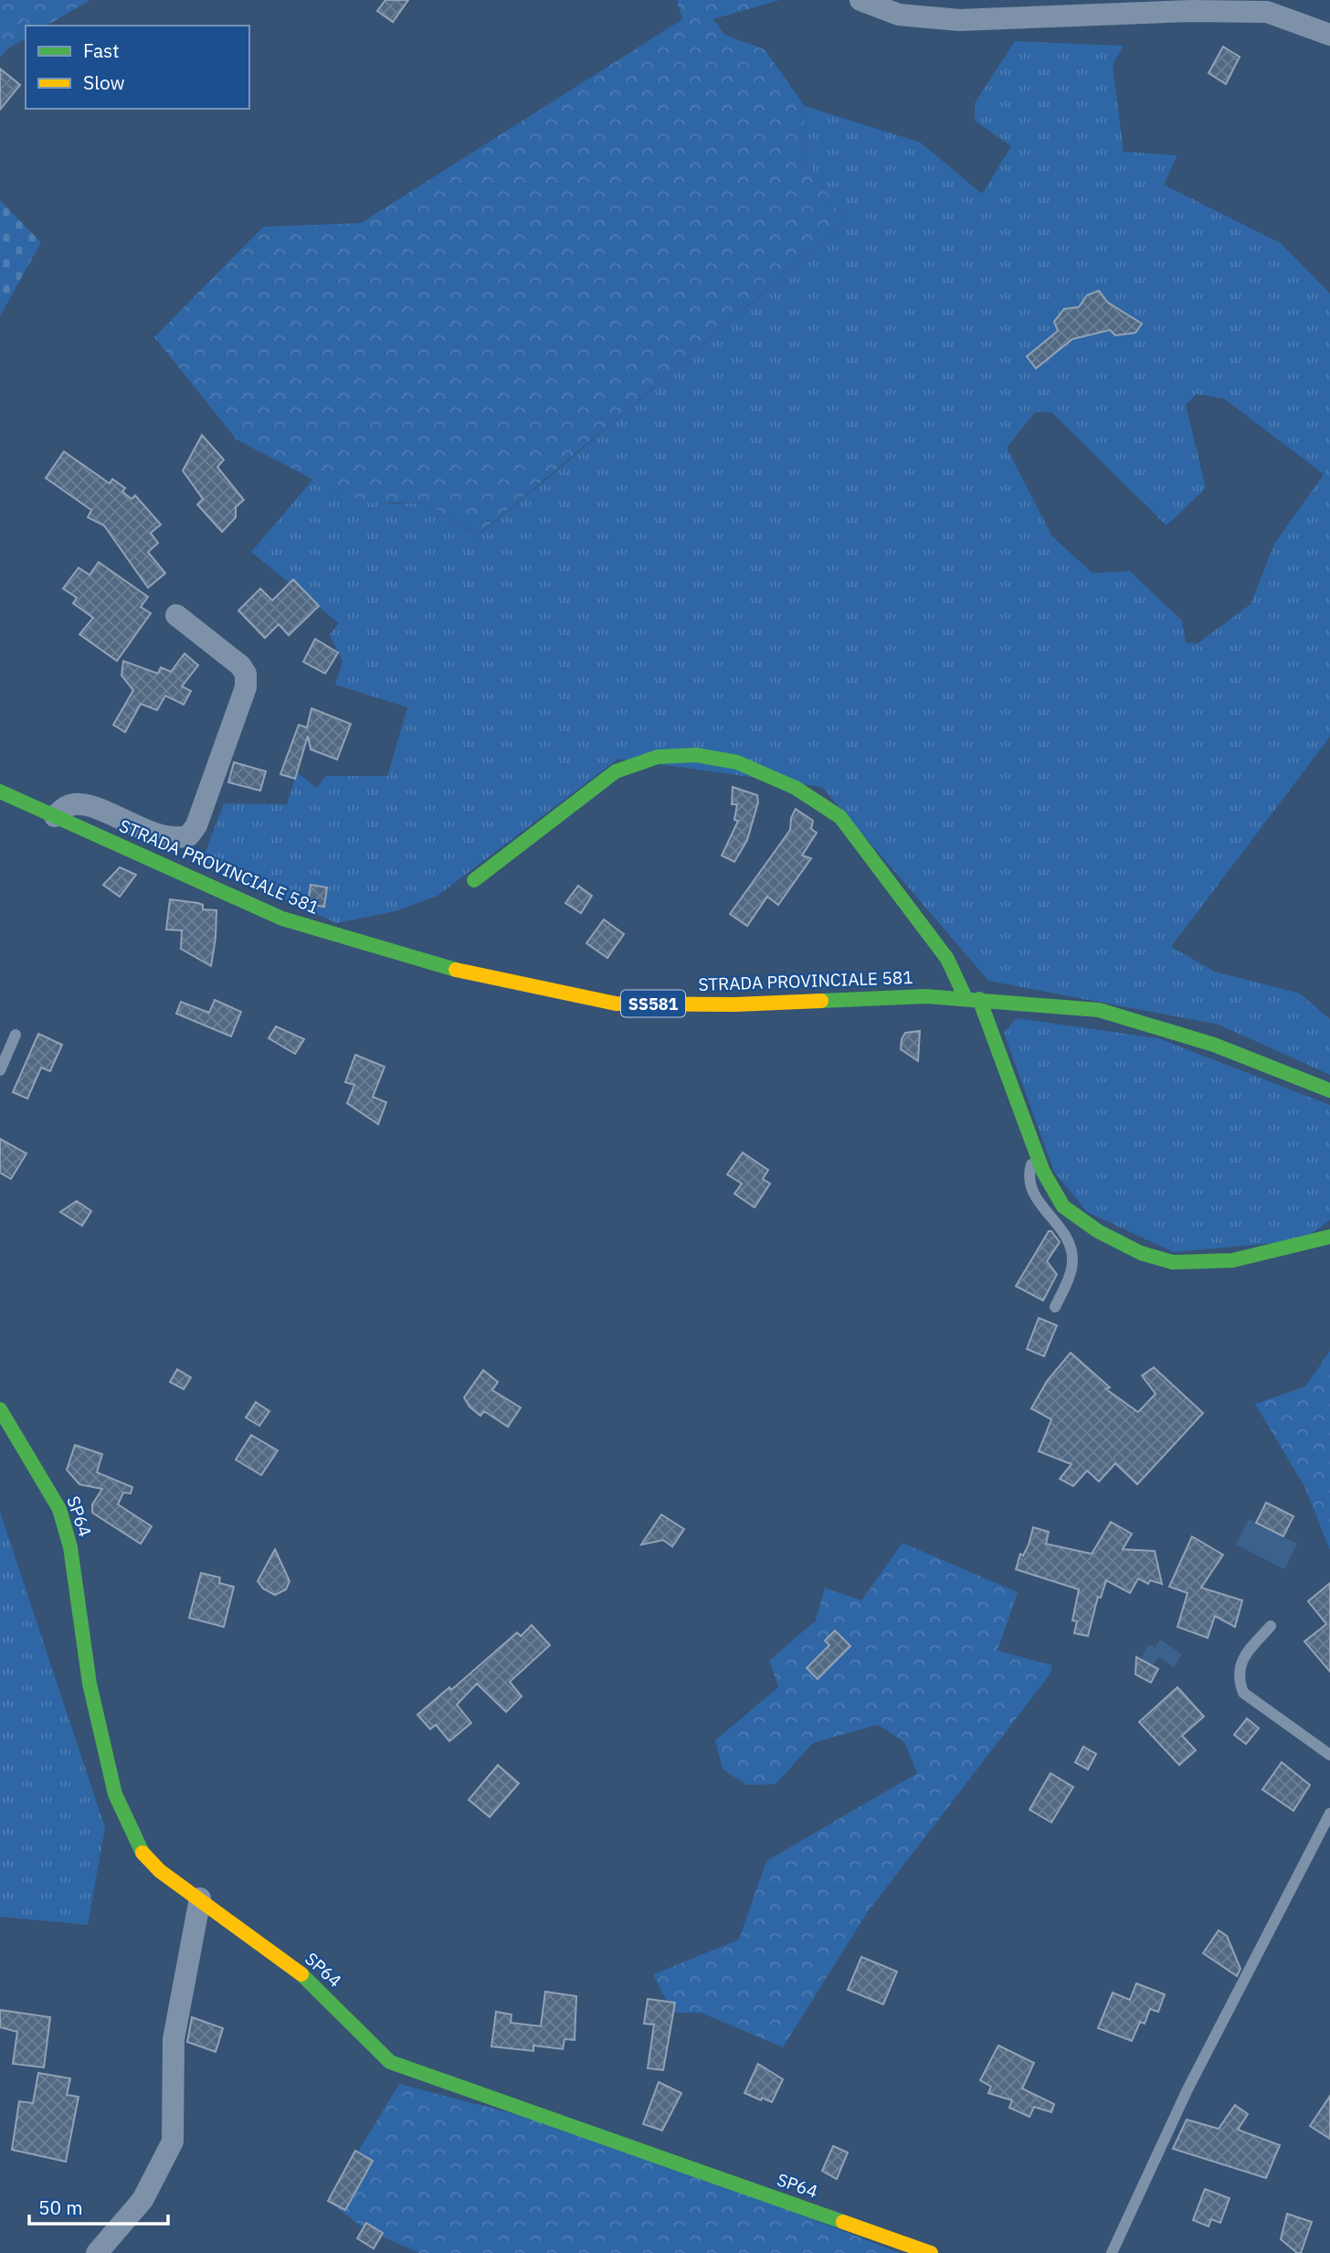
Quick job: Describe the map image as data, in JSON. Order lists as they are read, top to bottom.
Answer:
{
  "streets": {
    "street": ["STRADA PROVINCIALE 581", "SS581", "SP64"]
  },
  "legend": ["Fast", "Slow"],
  "scale_bar": "50 m"
}
